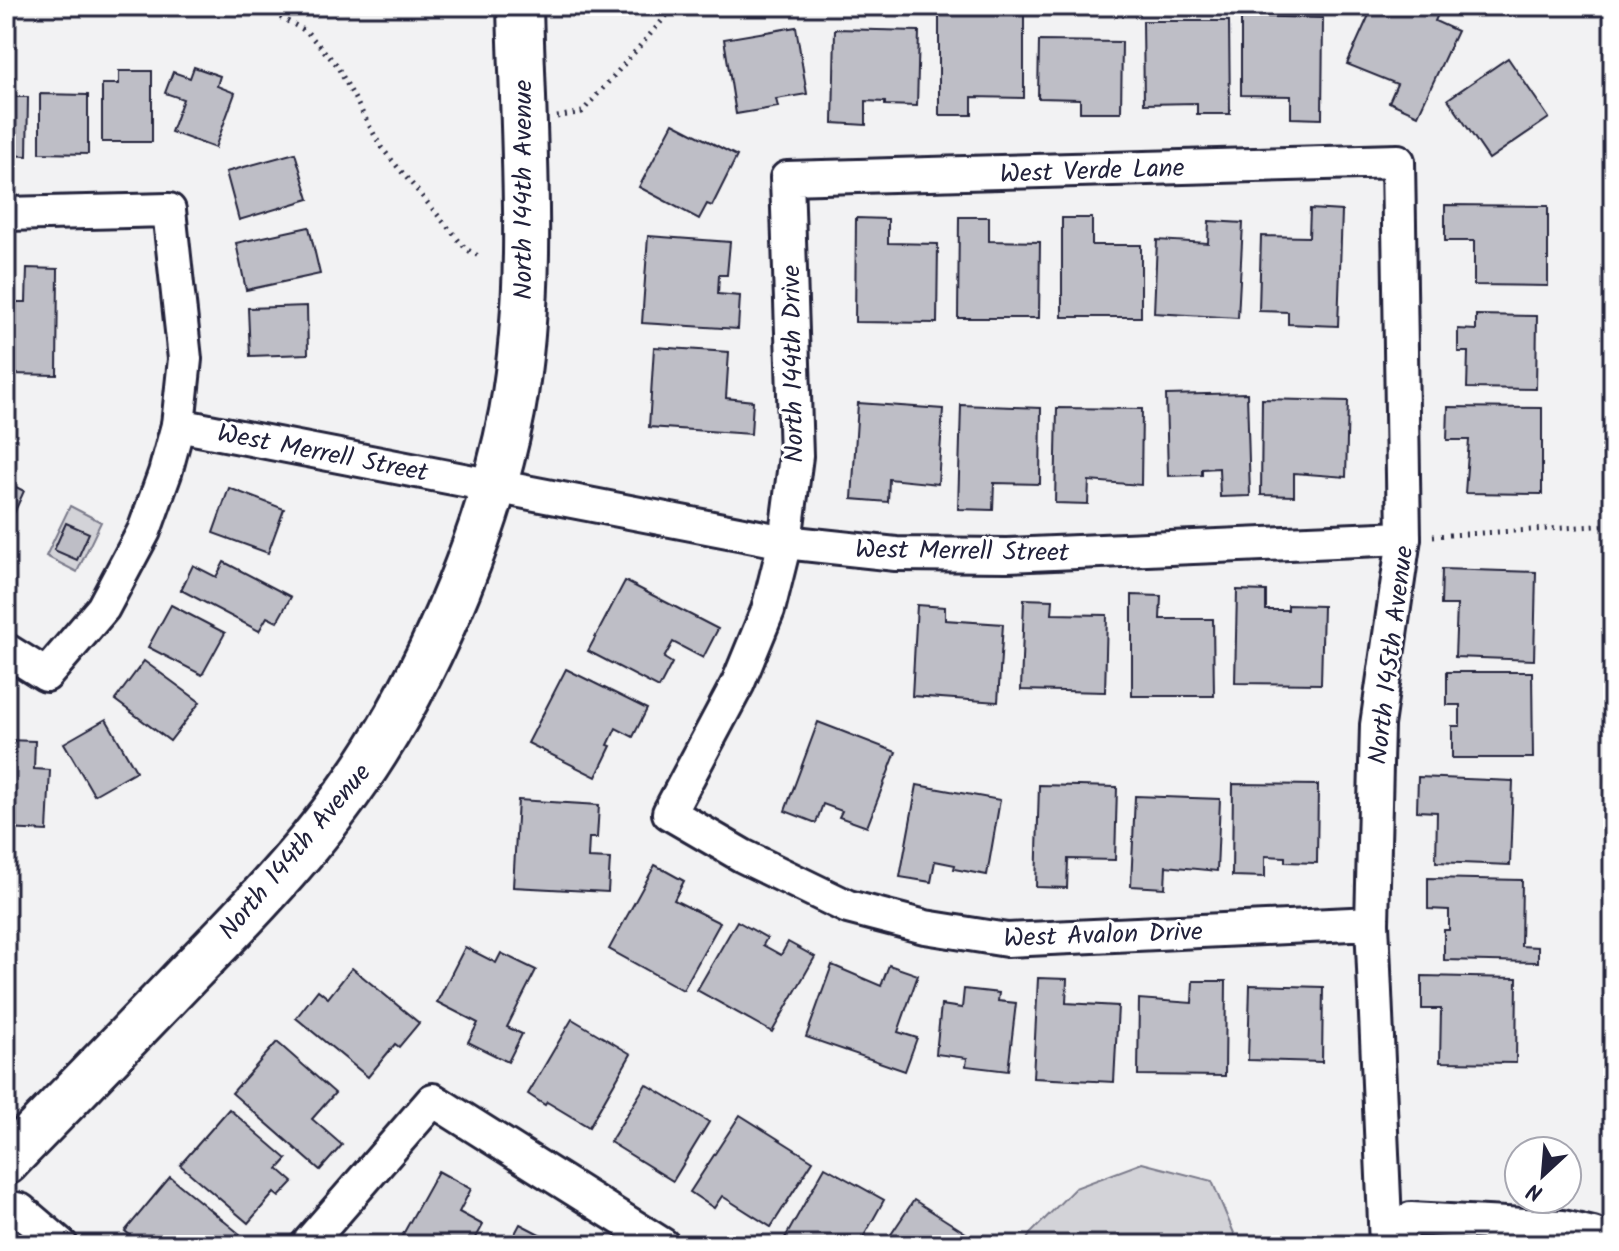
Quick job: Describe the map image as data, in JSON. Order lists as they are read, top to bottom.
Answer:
{
  "streets": {
    "main road": ["North 144th Avenue"],
    "street": [
      "West Verde Lane",
      "North 144th Drive",
      "West Merrell Street",
      "North 145th Avenue",
      "West Avalon Drive"
    ]
  },
  "crossings": [
    ["West Verde Lane", "North 144th Drive"],
    ["West Verde Lane", "North 145th Avenue"],
    ["North 144th Avenue", "West Merrell Street"],
    ["North 144th Drive", "West Merrell Street"],
    ["North 144th Drive", "West Avalon Drive"],
    ["West Merrell Street", "North 145th Avenue"],
    ["North 145th Avenue", "West Avalon Drive"]
  ],
  "north": "bottom left"
}
